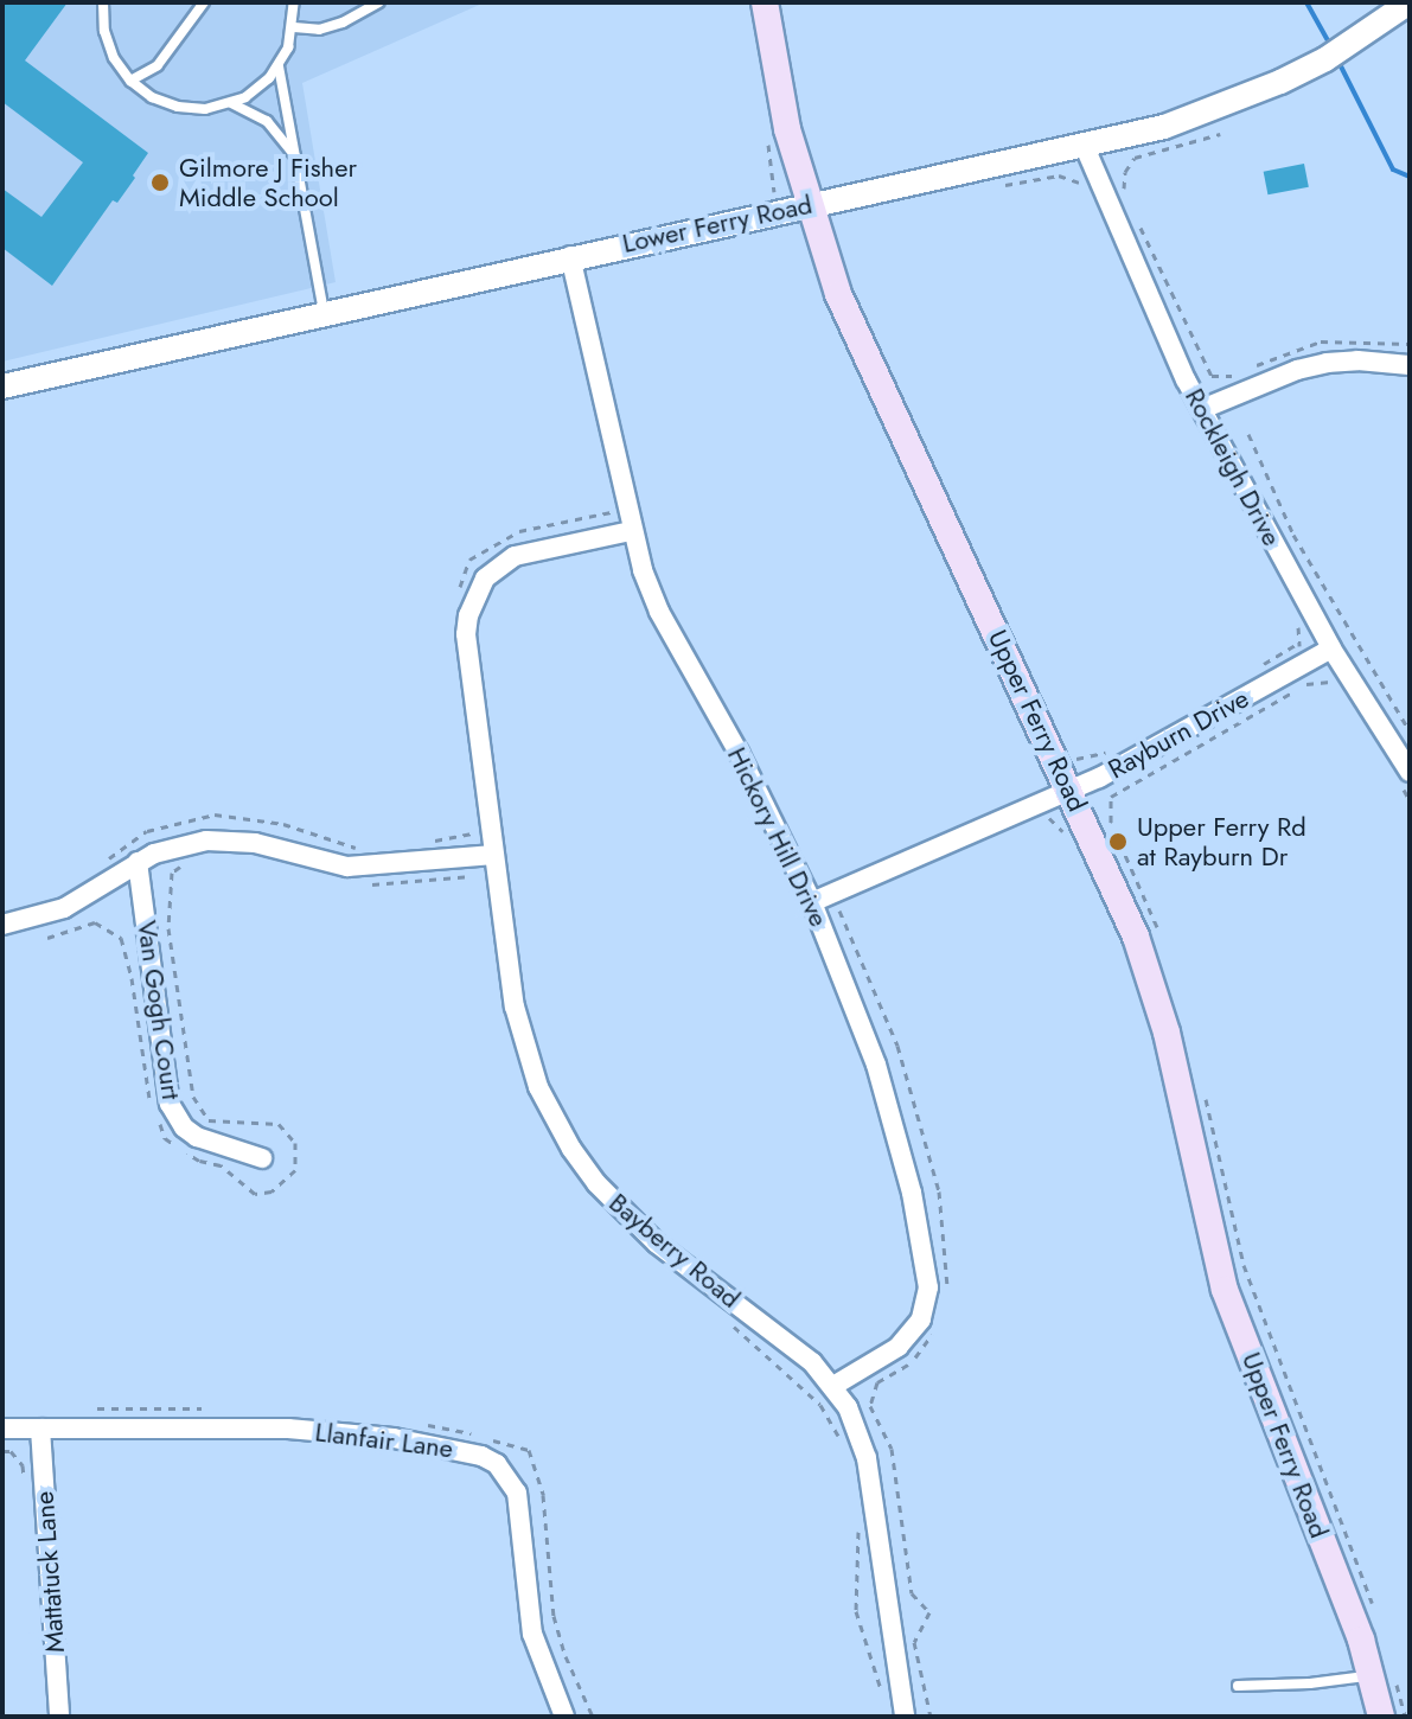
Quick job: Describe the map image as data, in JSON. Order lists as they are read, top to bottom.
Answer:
{
  "streets": {
    "main road": ["Upper Ferry Road"],
    "street": [
      "Lower Ferry Road",
      "Rockleigh Drive",
      "Rayburn Drive",
      "Hickory Hill Drive",
      "Van Gogh Court",
      "Bayberry Road",
      "Llanfair Lane",
      "Mattatuck Lane"
    ]
  },
  "crossings": [
    ["Lower Ferry Road", "Rockleigh Drive"],
    ["Lower Ferry Road", "Upper Ferry Road"],
    ["Lower Ferry Road", "Hickory Hill Drive"],
    ["Rockleigh Drive", "Rayburn Drive"],
    ["Upper Ferry Road", "Rayburn Drive"],
    ["Rayburn Drive", "Hickory Hill Drive"],
    ["Hickory Hill Drive", "Bayberry Road"],
    ["Llanfair Lane", "Mattatuck Lane"]
  ],
  "places": ["Gilmore J Fisher Middle School", "Upper Ferry Rd at Rayburn Dr"]
}
